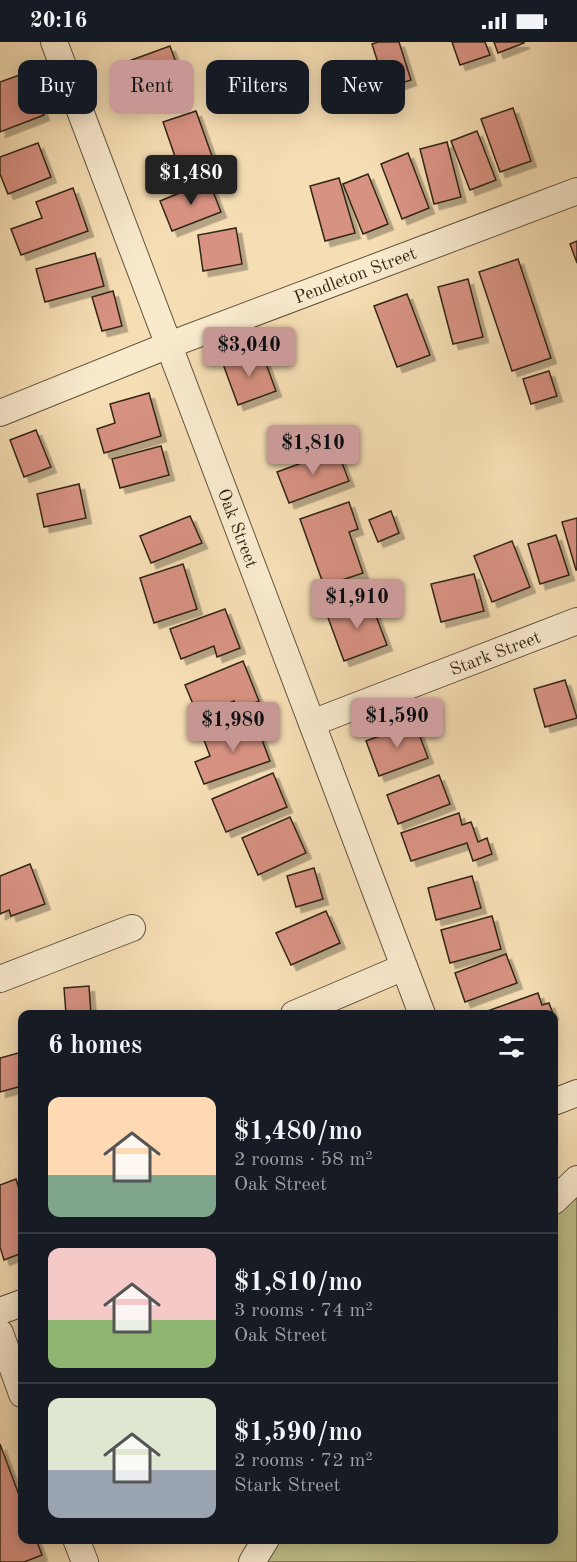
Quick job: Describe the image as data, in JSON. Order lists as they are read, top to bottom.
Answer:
{
  "streets": {
    "street": ["Pendleton Street", "Oak Street", "Stark Street"]
  },
  "crossings": [
    ["Pendleton Street", "Oak Street"],
    ["Oak Street", "Stark Street"]
  ],
  "page": {
    "status": "20:16",
    "chip": [
      "Buy",
      "Rent",
      "Filters",
      "New"
    ],
    "price": [
      "$1,480",
      "$3,040",
      "$1,810",
      "$1,910",
      "$1,590",
      "$1,980"
    ],
    "heading": "6 homes",
    "list": [
      {
        "name": "$1,480/mo",
        "note": "2 rooms · 58 m² · Oak Street"
      },
      {
        "name": "$1,810/mo",
        "note": "3 rooms · 74 m² · Oak Street"
      },
      {
        "name": "$1,590/mo",
        "note": "2 rooms · 72 m² · Stark Street"
      }
    ]
  }
}
